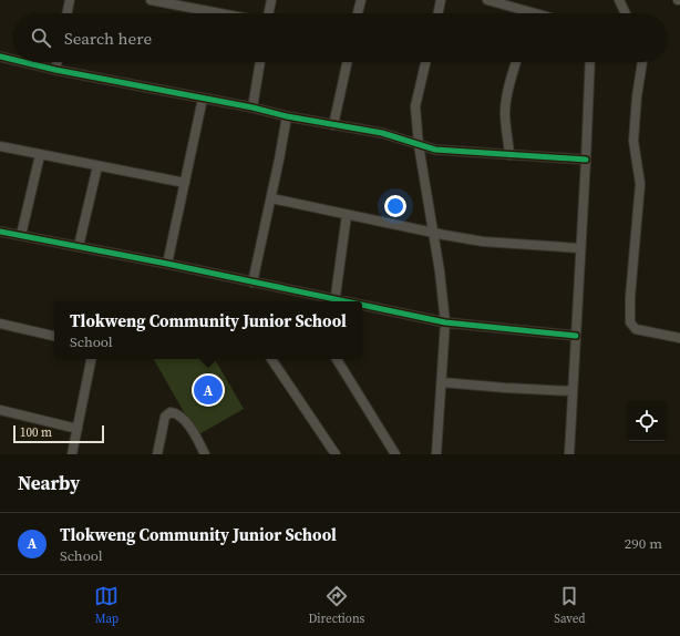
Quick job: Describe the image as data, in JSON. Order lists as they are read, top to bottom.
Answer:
{
  "scale_bar": "100 m",
  "page": {
    "search": "Search here",
    "popup": ["Tlokweng Community Junior School", "School"],
    "pins": "A",
    "scale": "100 m",
    "heading": "Nearby",
    "list": [
      {
        "mark": "A",
        "name": "Tlokweng Community Junior School",
        "note": "School",
        "value": "290 m"
      }
    ],
    "nav": ["Map", "Directions", "Saved"]
  }
}
